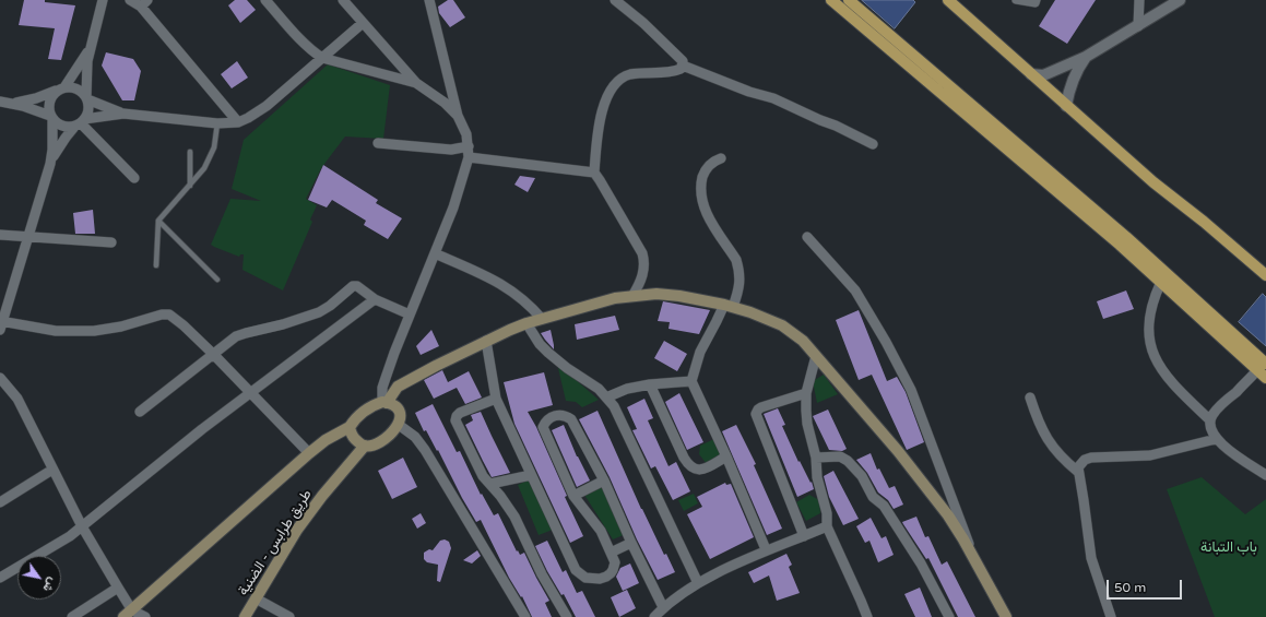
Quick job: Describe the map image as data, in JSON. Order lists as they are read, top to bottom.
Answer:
{
  "streets": {
    "main road": ["طريق طرابس - الضنية"]
  },
  "parks": ["باب التبانة"],
  "scale_bar": "50 m",
  "north": "bottom right"
}
